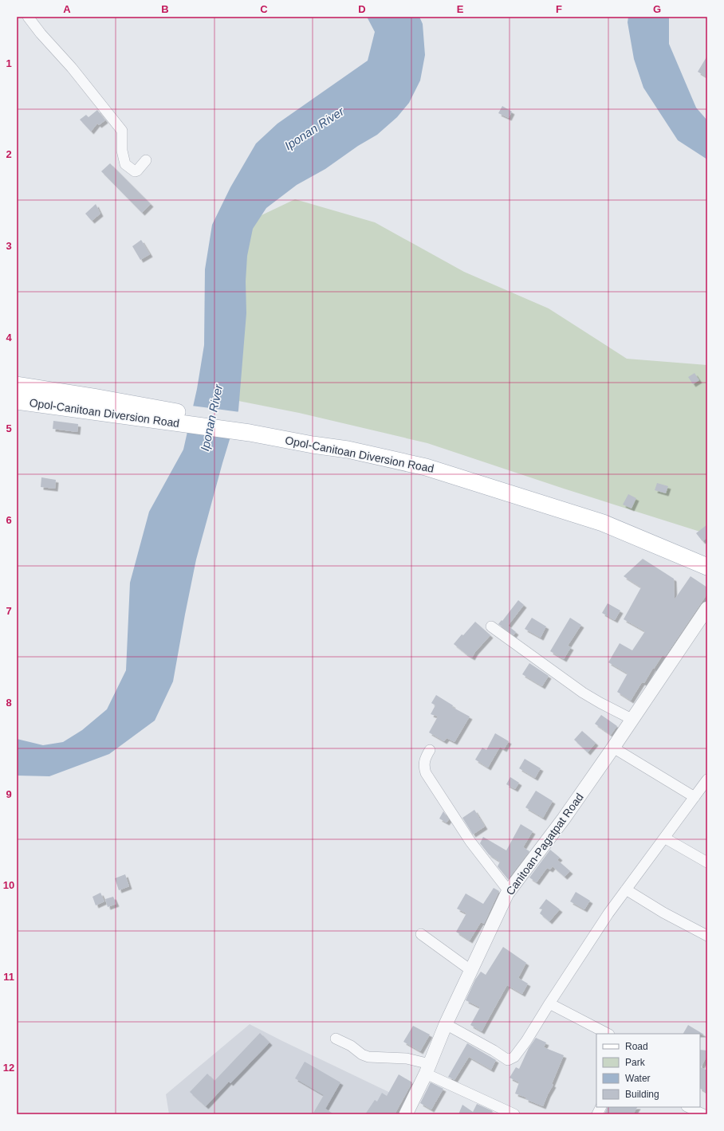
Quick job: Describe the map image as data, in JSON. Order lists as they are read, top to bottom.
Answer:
{
  "streets": {
    "main road": ["Opol-Canitoan Diversion Road"],
    "street": ["Canitoan-Pagatpat Road"]
  },
  "water": ["Iponan River"],
  "legend": [
    "Road",
    "Park",
    "Water",
    "Building"
  ],
  "grid": {
    "columns": [
      "A",
      "B",
      "C",
      "D",
      "E",
      "F",
      "G"
    ],
    "rows": [
      "1",
      "2",
      "3",
      "4",
      "5",
      "6",
      "7",
      "8",
      "9",
      "10",
      "11",
      "12"
    ]
  }
}
